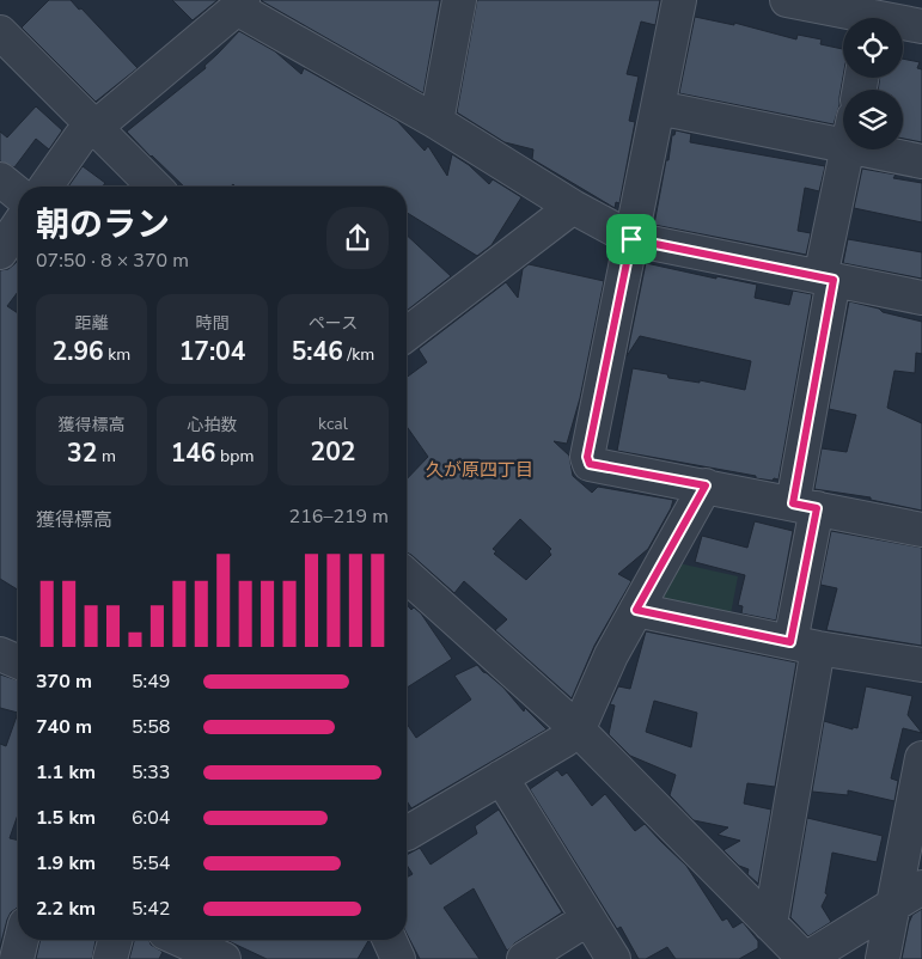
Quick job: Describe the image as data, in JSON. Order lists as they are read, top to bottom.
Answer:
{
  "districts": ["久が原四丁目"],
  "page": {
    "heading": ["朝のラン", "07:50 · 8 × 370 m"],
    "stats": [
      ["距離", "2.96 km"],
      ["時間", "17:04"],
      ["ペース", "5:46 /km"],
      ["獲得標高", "32 m"],
      ["心拍数", "146 bpm"],
      ["kcal", "202"]
    ],
    "chart": ["獲得標高", "216–219 m"],
    "list": [
      {
        "name": "370 m",
        "note": "5:49"
      },
      {
        "name": "740 m",
        "note": "5:58"
      },
      {
        "name": "1.1 km",
        "note": "5:33"
      },
      {
        "name": "1.5 km",
        "note": "6:04"
      },
      {
        "name": "1.9 km",
        "note": "5:54"
      },
      {
        "name": "2.2 km",
        "note": "5:42"
      }
    ]
  }
}
